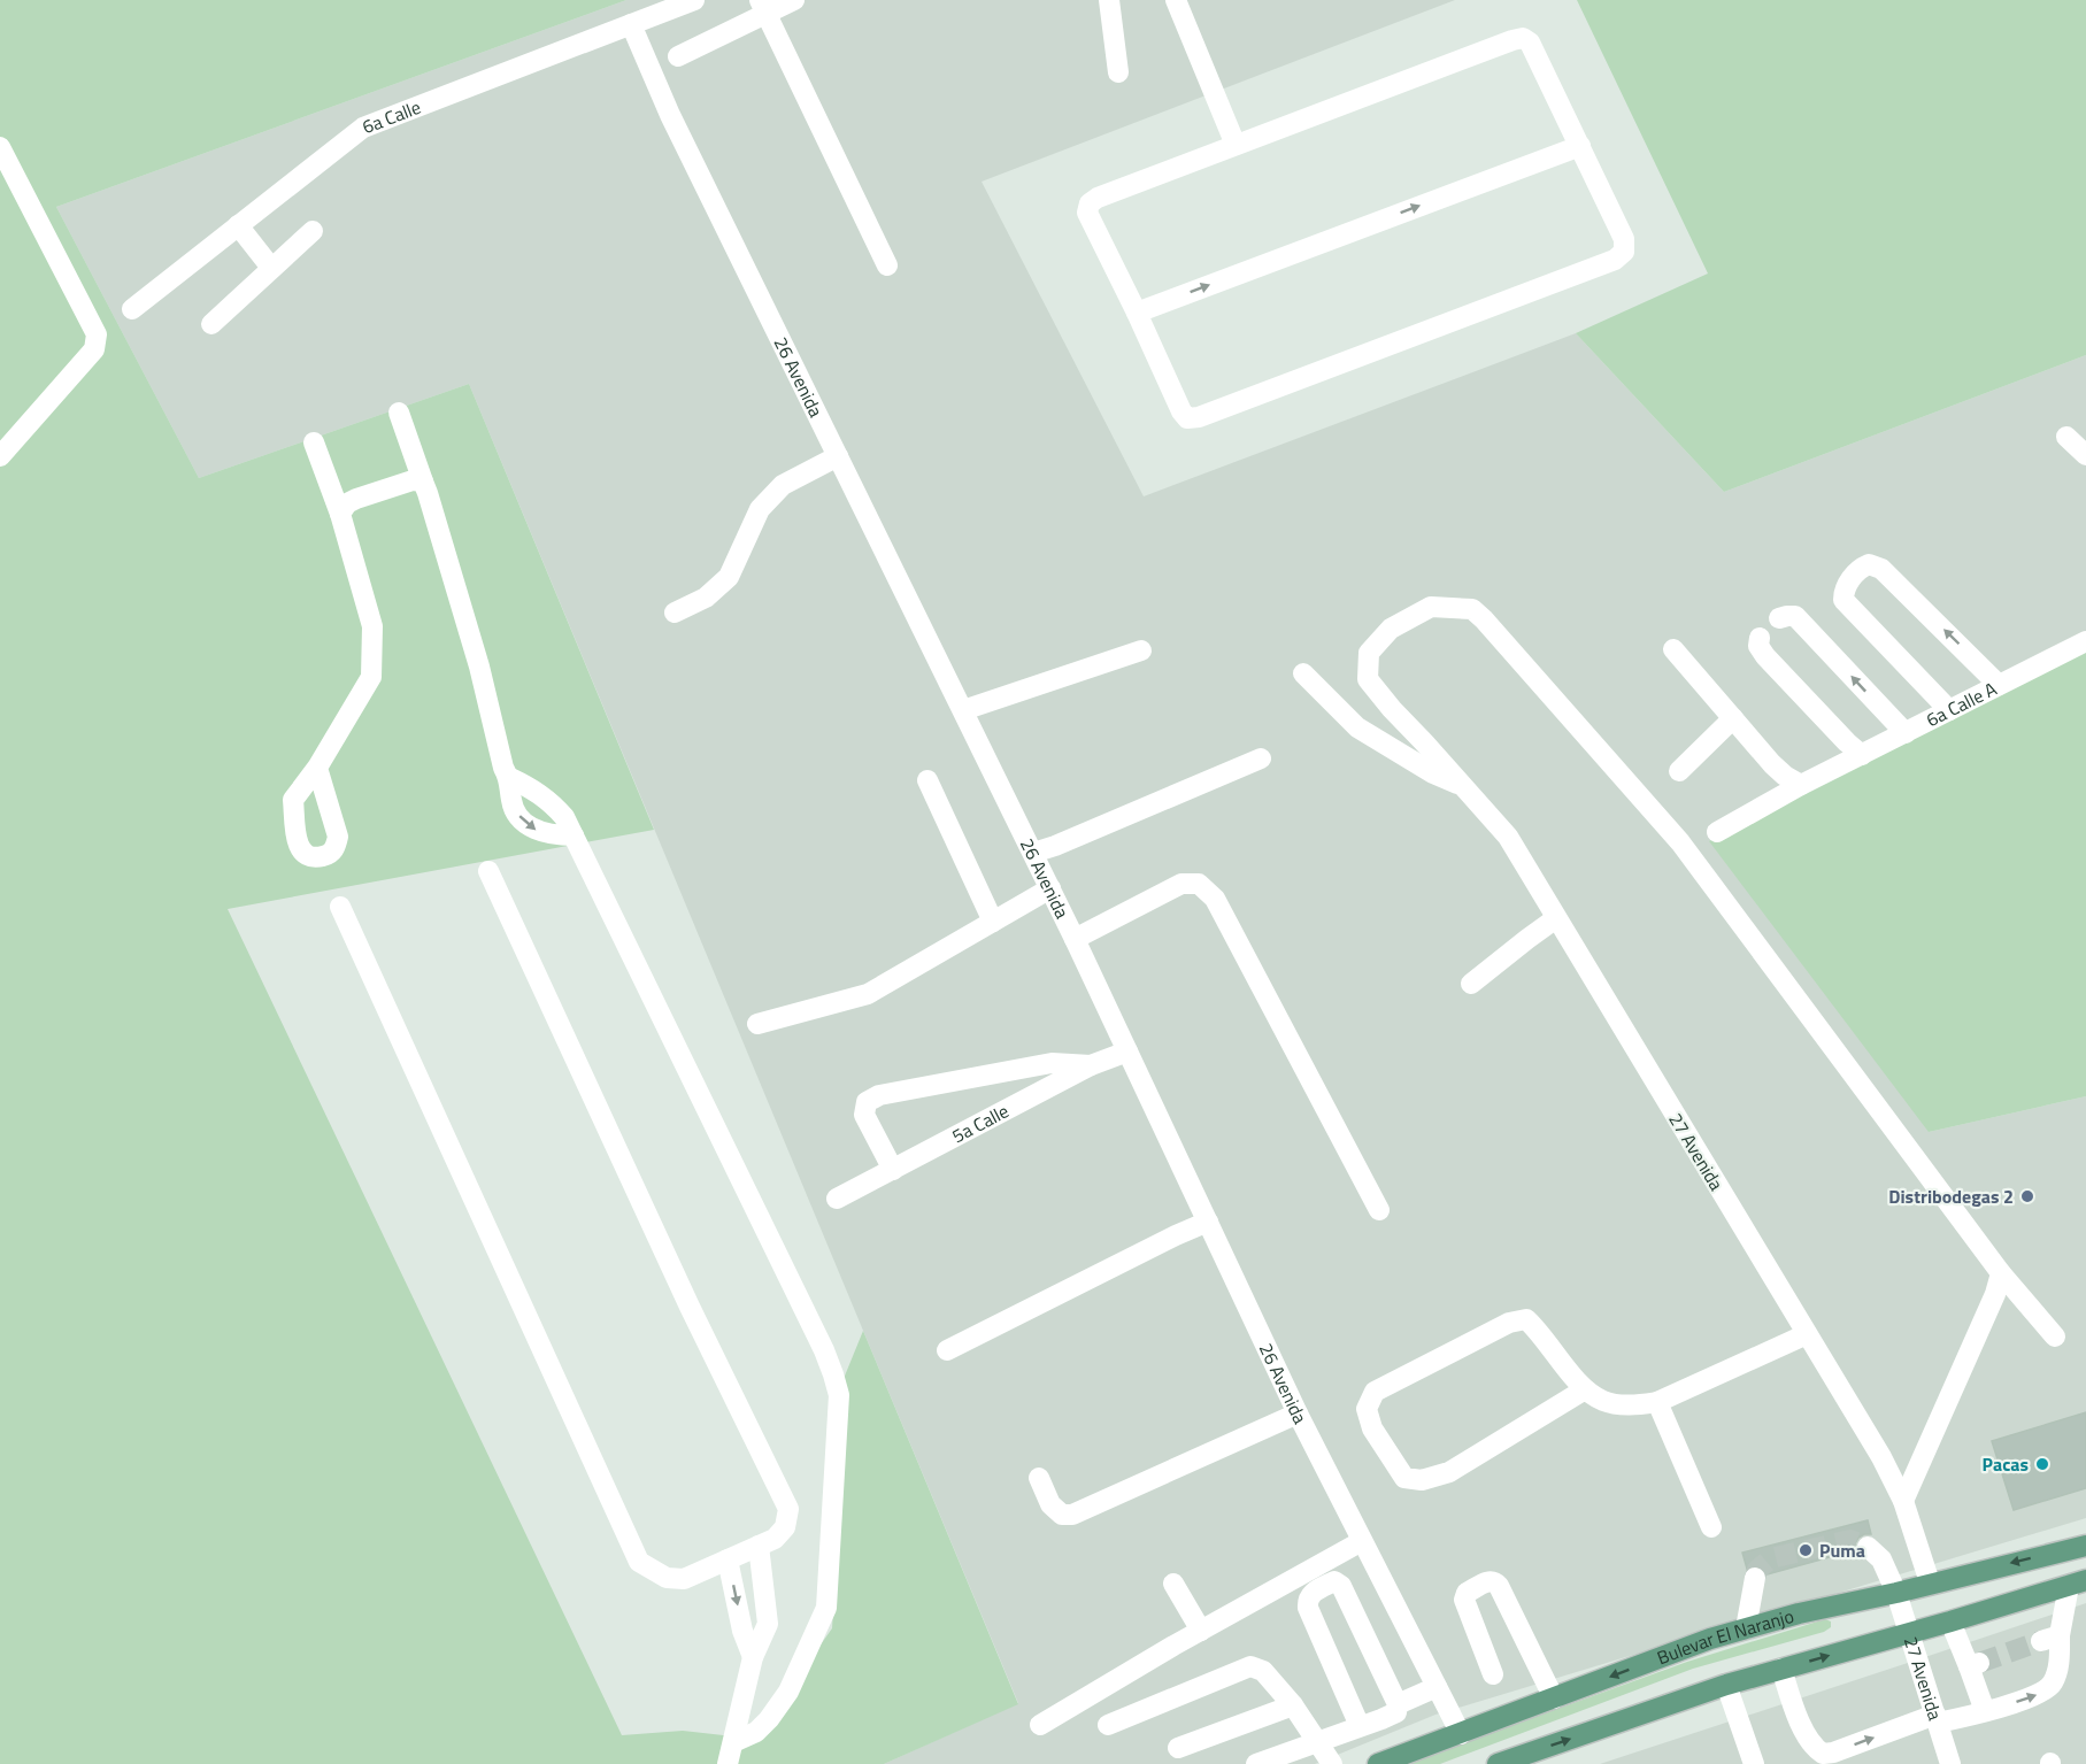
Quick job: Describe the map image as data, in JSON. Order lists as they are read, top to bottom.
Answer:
{
  "streets": {
    "main road": ["Bulevar El Naranjo"],
    "street": [
      "6a Calle",
      "26 Avenida",
      "6a Calle A",
      "5a Calle",
      "27 Avenida"
    ]
  },
  "crossings": [
    ["6a Calle", "26 Avenida"],
    ["26 Avenida", "5a Calle"],
    ["26 Avenida", "Bulevar El Naranjo"],
    ["27 Avenida", "Bulevar El Naranjo"]
  ],
  "places": ["Distribodegas 2", "Pacas", "Puma"]
}
